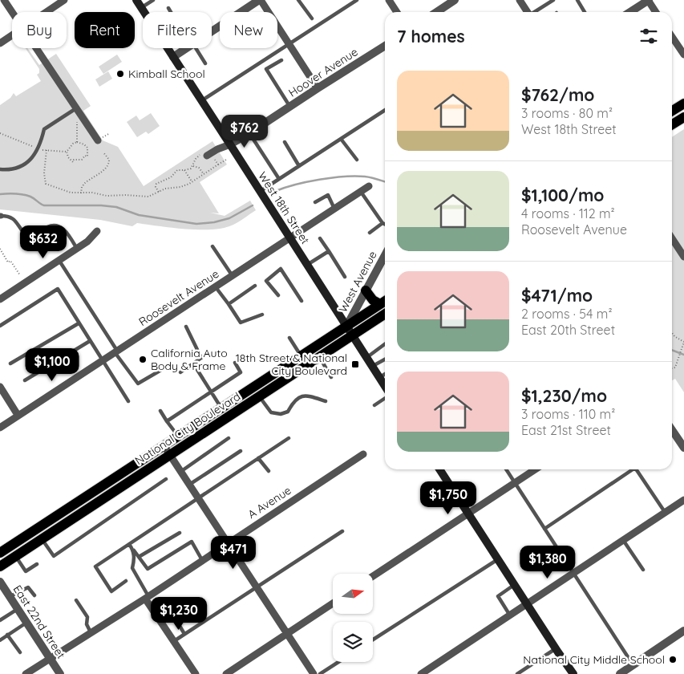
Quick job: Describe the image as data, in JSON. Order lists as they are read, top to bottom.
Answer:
{
  "streets": {
    "main road": ["West 18th Street", "National City Boulevard"],
    "street": [
      "Hoover Avenue",
      "West Avenue",
      "Roosevelt Avenue",
      "A Avenue",
      "East 22nd Street"
    ]
  },
  "crossings": [
    ["Hoover Avenue", "West 18th Street"],
    ["West 18th Street", "West Avenue"],
    ["West 18th Street", "Roosevelt Avenue"],
    ["West 18th Street", "National City Boulevard"],
    ["West Avenue", "National City Boulevard"],
    ["A Avenue", "East 22nd Street"]
  ],
  "places": {
    "other": ["Kimball School", "California Auto Body & Frame", "National City Middle School"],
    "transit": ["18th Street & National City Boulevard"]
  },
  "north": "right",
  "page": {
    "chip": [
      "Buy",
      "Rent",
      "Filters",
      "New"
    ],
    "heading": "7 homes",
    "list": [
      {
        "name": "$762/mo",
        "note": "3 rooms · 80 m² · West 18th Street"
      },
      {
        "name": "$1,100/mo",
        "note": "4 rooms · 112 m² · Roosevelt Avenue"
      },
      {
        "name": "$471/mo",
        "note": "2 rooms · 54 m² · East 20th Street"
      },
      {
        "name": "$1,230/mo",
        "note": "3 rooms · 110 m² · East 21st Street"
      }
    ],
    "price": [
      "$762",
      "$632",
      "$1,100",
      "$1,750",
      "$471",
      "$1,380",
      "$1,230"
    ]
  }
}
